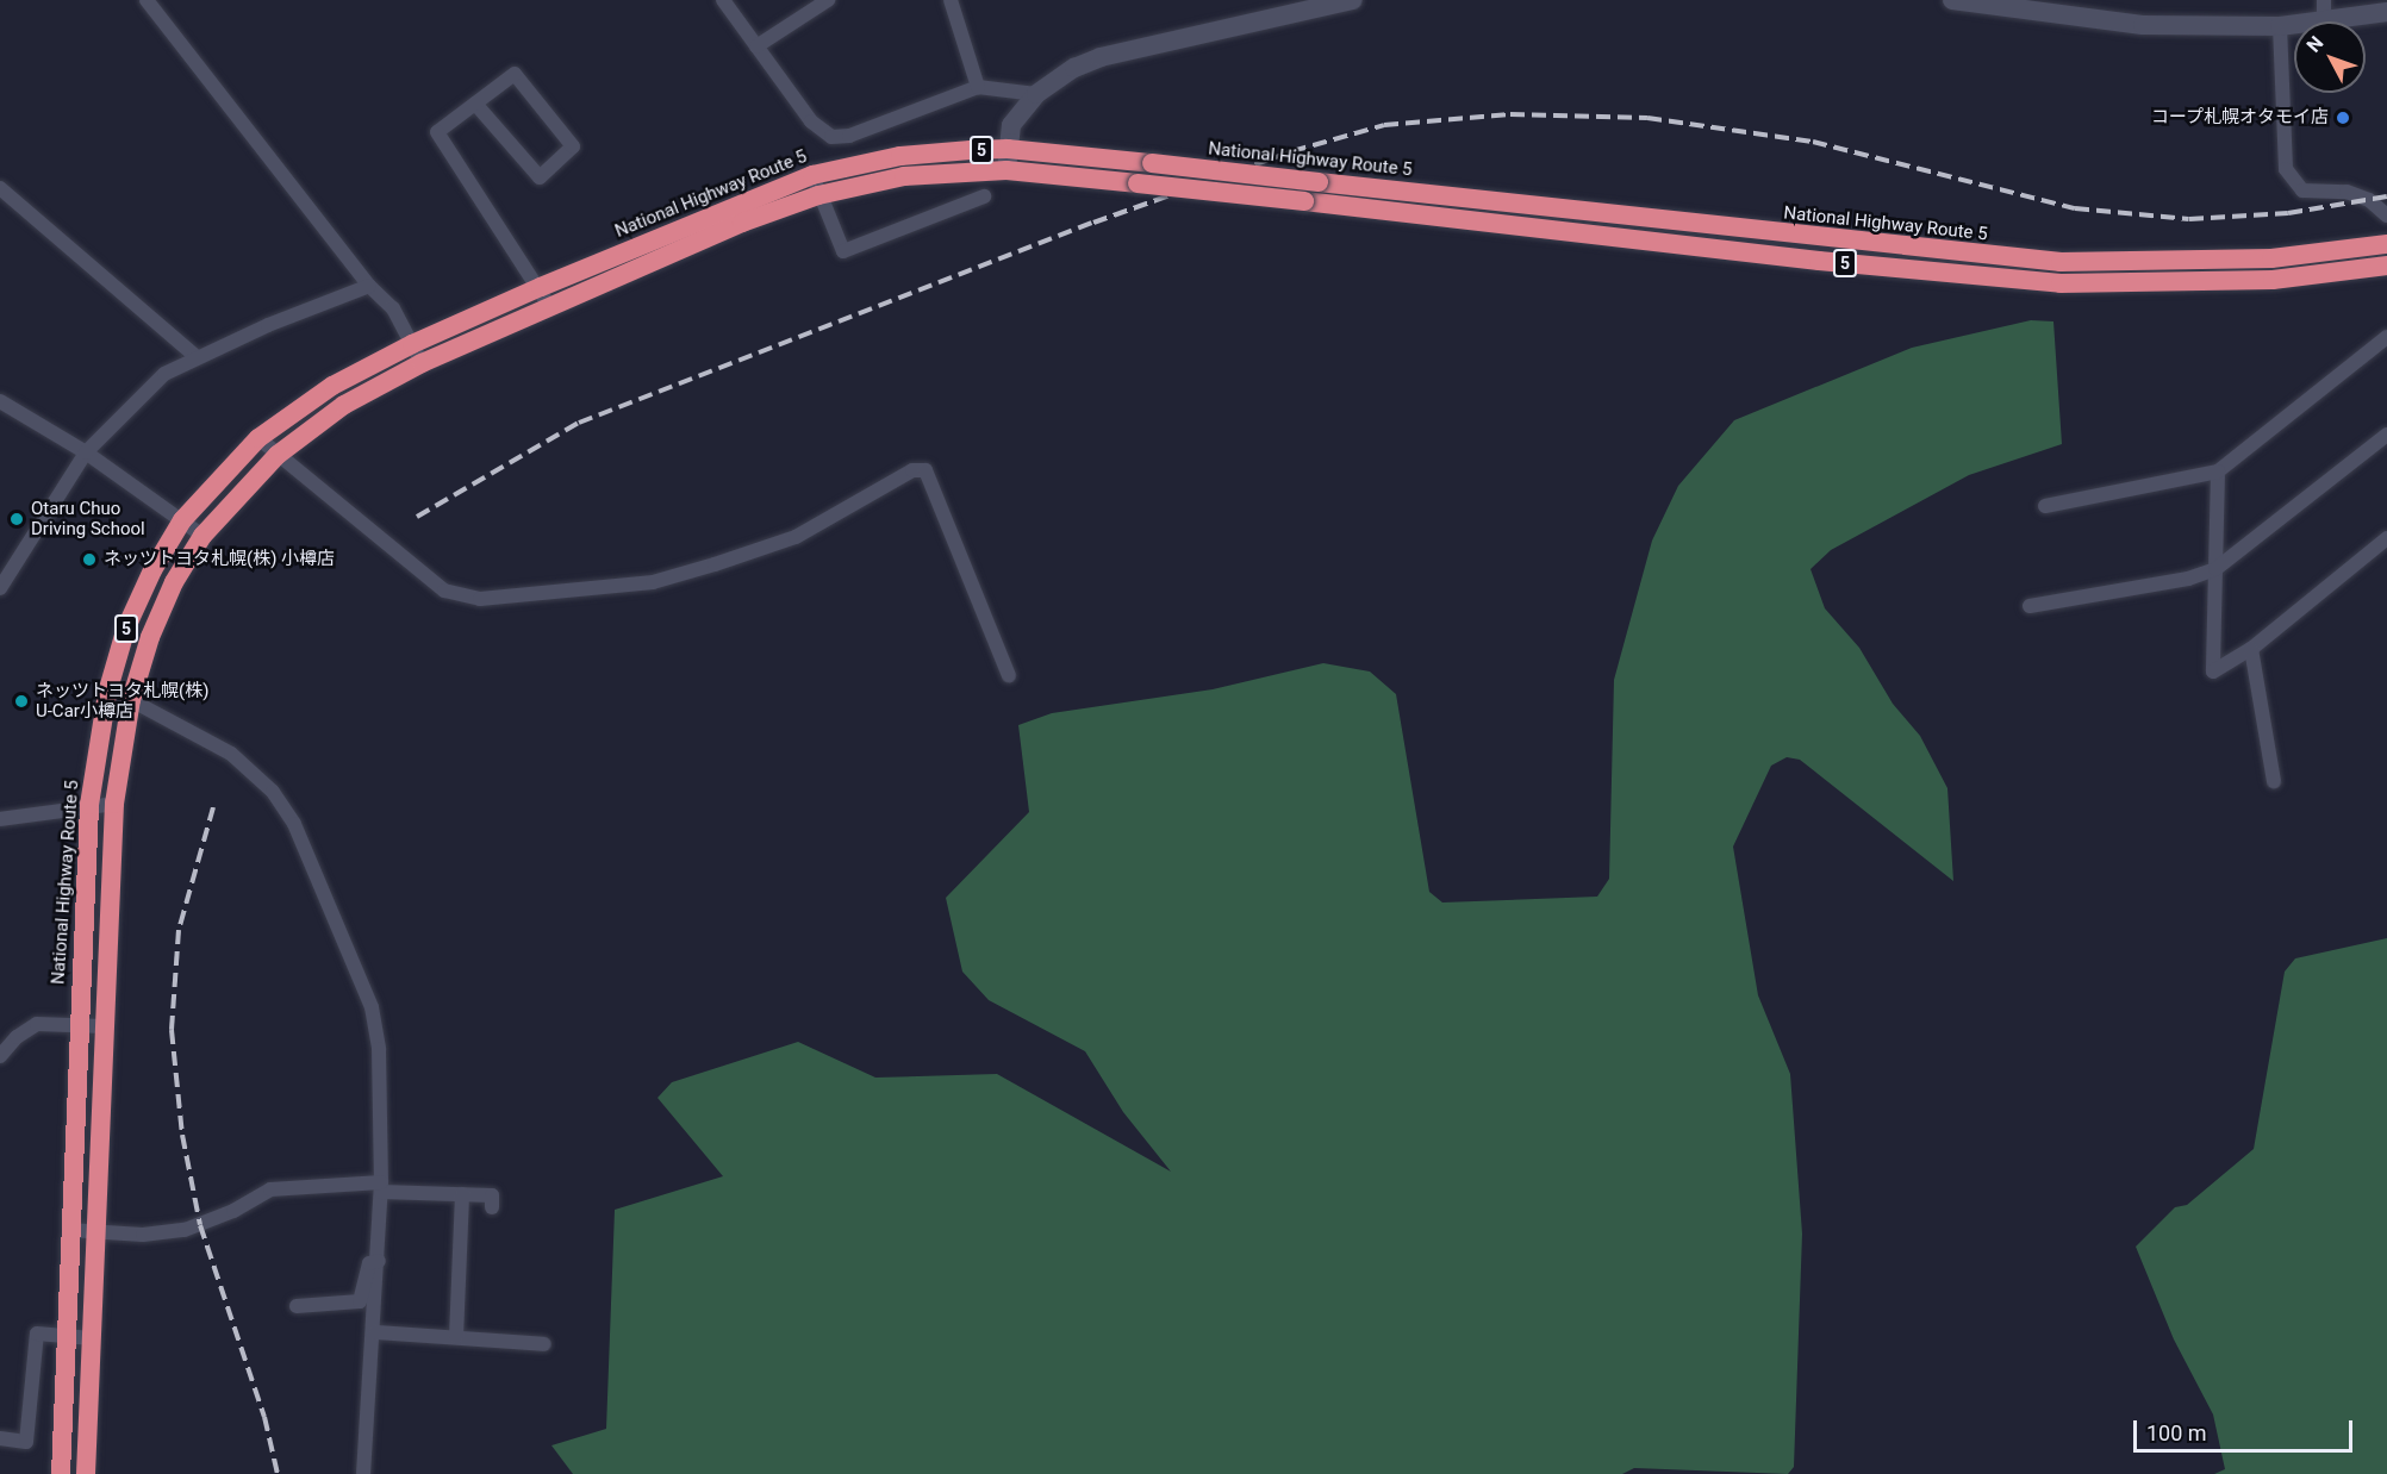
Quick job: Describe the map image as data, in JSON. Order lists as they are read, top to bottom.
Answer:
{
  "streets": {
    "highway": ["5", "National Highway Route 5"]
  },
  "places": [
    "コープ札幌オタモイ店",
    "Otaru Chuo Driving School",
    "ネッツトヨタ札幌(株) 小樽店",
    "ネッツトヨタ札幌(株) U-Car小樽店"
  ],
  "scale_bar": "100 m",
  "north": "top left"
}
